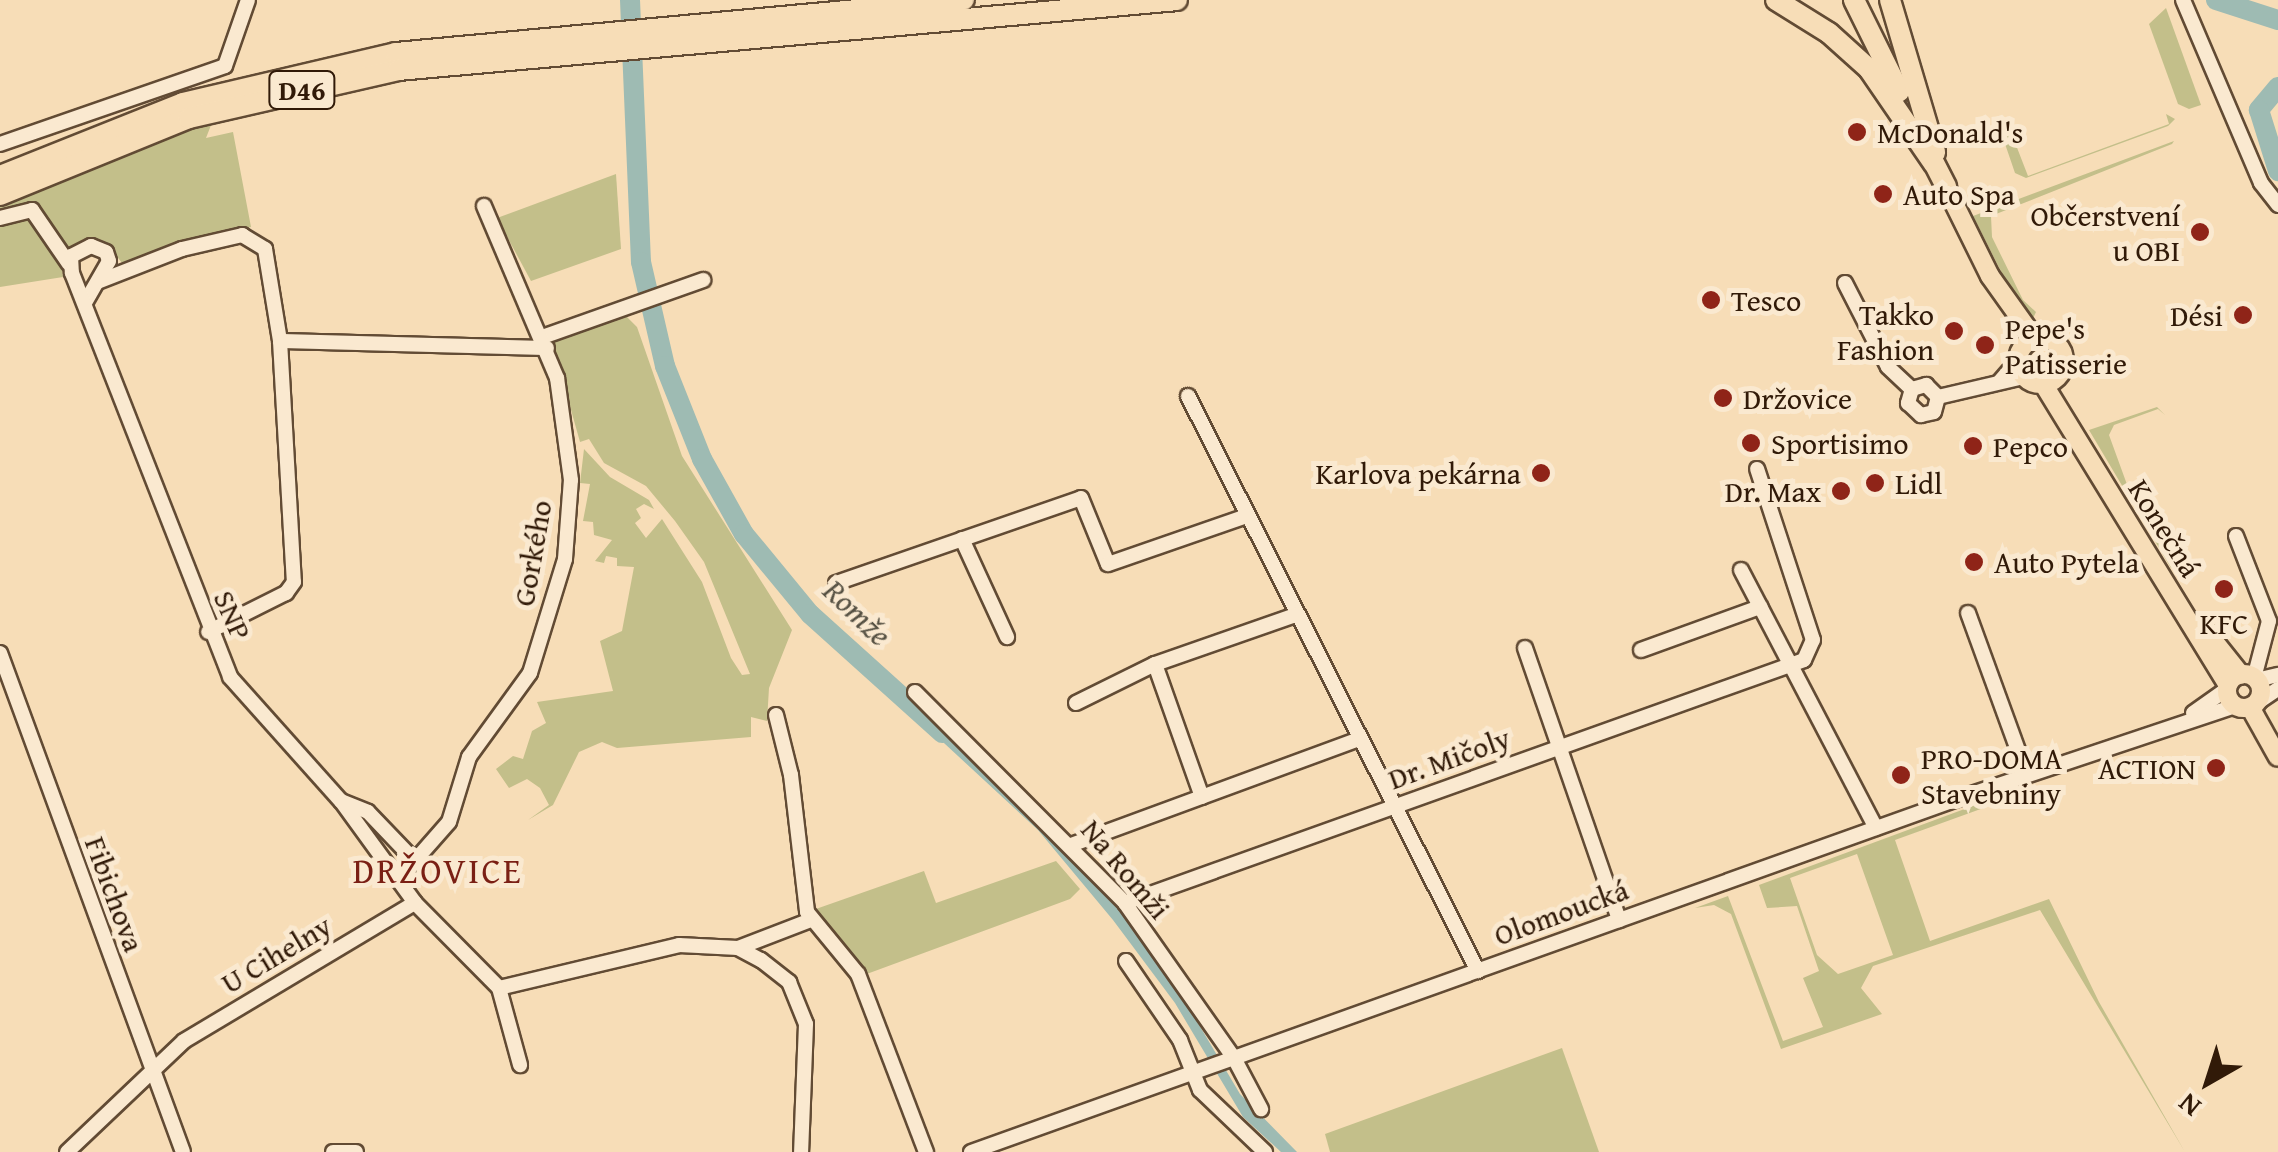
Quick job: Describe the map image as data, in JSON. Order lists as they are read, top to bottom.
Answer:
{
  "streets": {
    "highway": ["D46"],
    "main road": ["Konečná"],
    "street": [
      "Gorkého",
      "SNP",
      "Dr. Mičoly",
      "Na Romži",
      "Fibichova",
      "Olomoucká",
      "U Cihelny"
    ]
  },
  "crossings": [
    ["Konečná", "Olomoucká"],
    ["Gorkého", "SNP"],
    ["SNP", "U Cihelny"],
    ["Dr. Mičoly", "Na Romži"],
    ["Na Romži", "Olomoucká"],
    ["Fibichova", "U Cihelny"]
  ],
  "districts": ["DRŽOVICE"],
  "water": ["Romže"],
  "places": [
    "McDonald's",
    "Auto Spa",
    "Občerstvení u OBI",
    "Tesco",
    "Dési",
    "Takko Fashion",
    "Pepe's Patisserie",
    "Držovice",
    "Sportisimo",
    "Pepco",
    "Karlova pekárna",
    "Lidl",
    "Dr. Max",
    "Auto Pytela",
    "KFC",
    "ACTION",
    "PRO-DOMA Stavebniny"
  ],
  "north": "bottom left"
}
